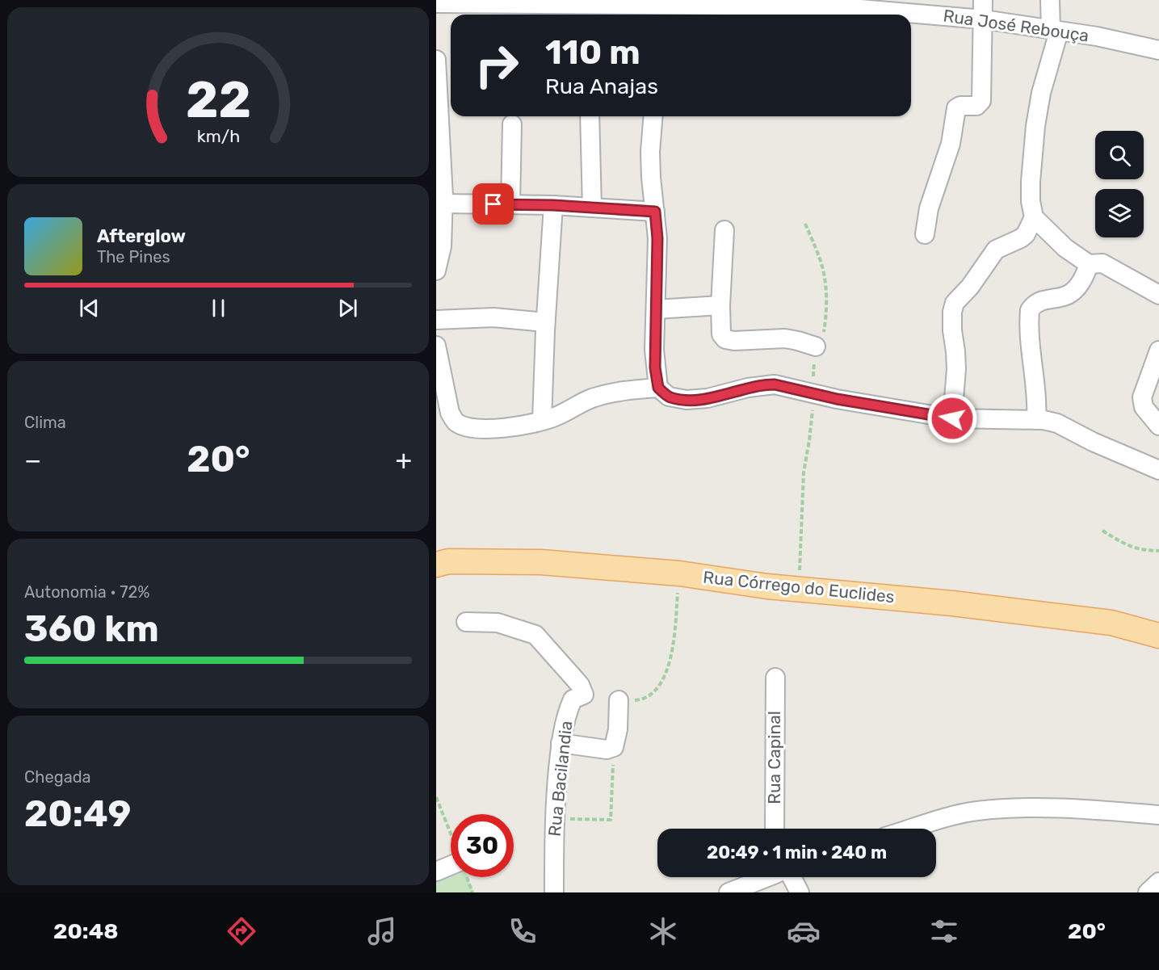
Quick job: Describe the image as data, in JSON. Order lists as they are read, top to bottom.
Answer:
{
  "streets": {
    "main road": ["Rua Córrego do Euclides"],
    "street": ["Rua José Rebouça", "Rua Capinal", "Rua Bacilandia"]
  },
  "page": {
    "turn": ["110 m", "Rua Anajas"],
    "song": ["Afterglow", "The Pines"],
    "tile": [
      "Clima",
      ["Autonomia · 72%", "360 km"],
      ["Chegada", "20:49"]
    ],
    "heat": ["−", "20°", "+"],
    "limit": "30",
    "trip": "20:49 · 1 min · 240 m",
    "tabs": ["20:48", "20°"],
    "gauge": ["22", "km/h"]
  }
}
